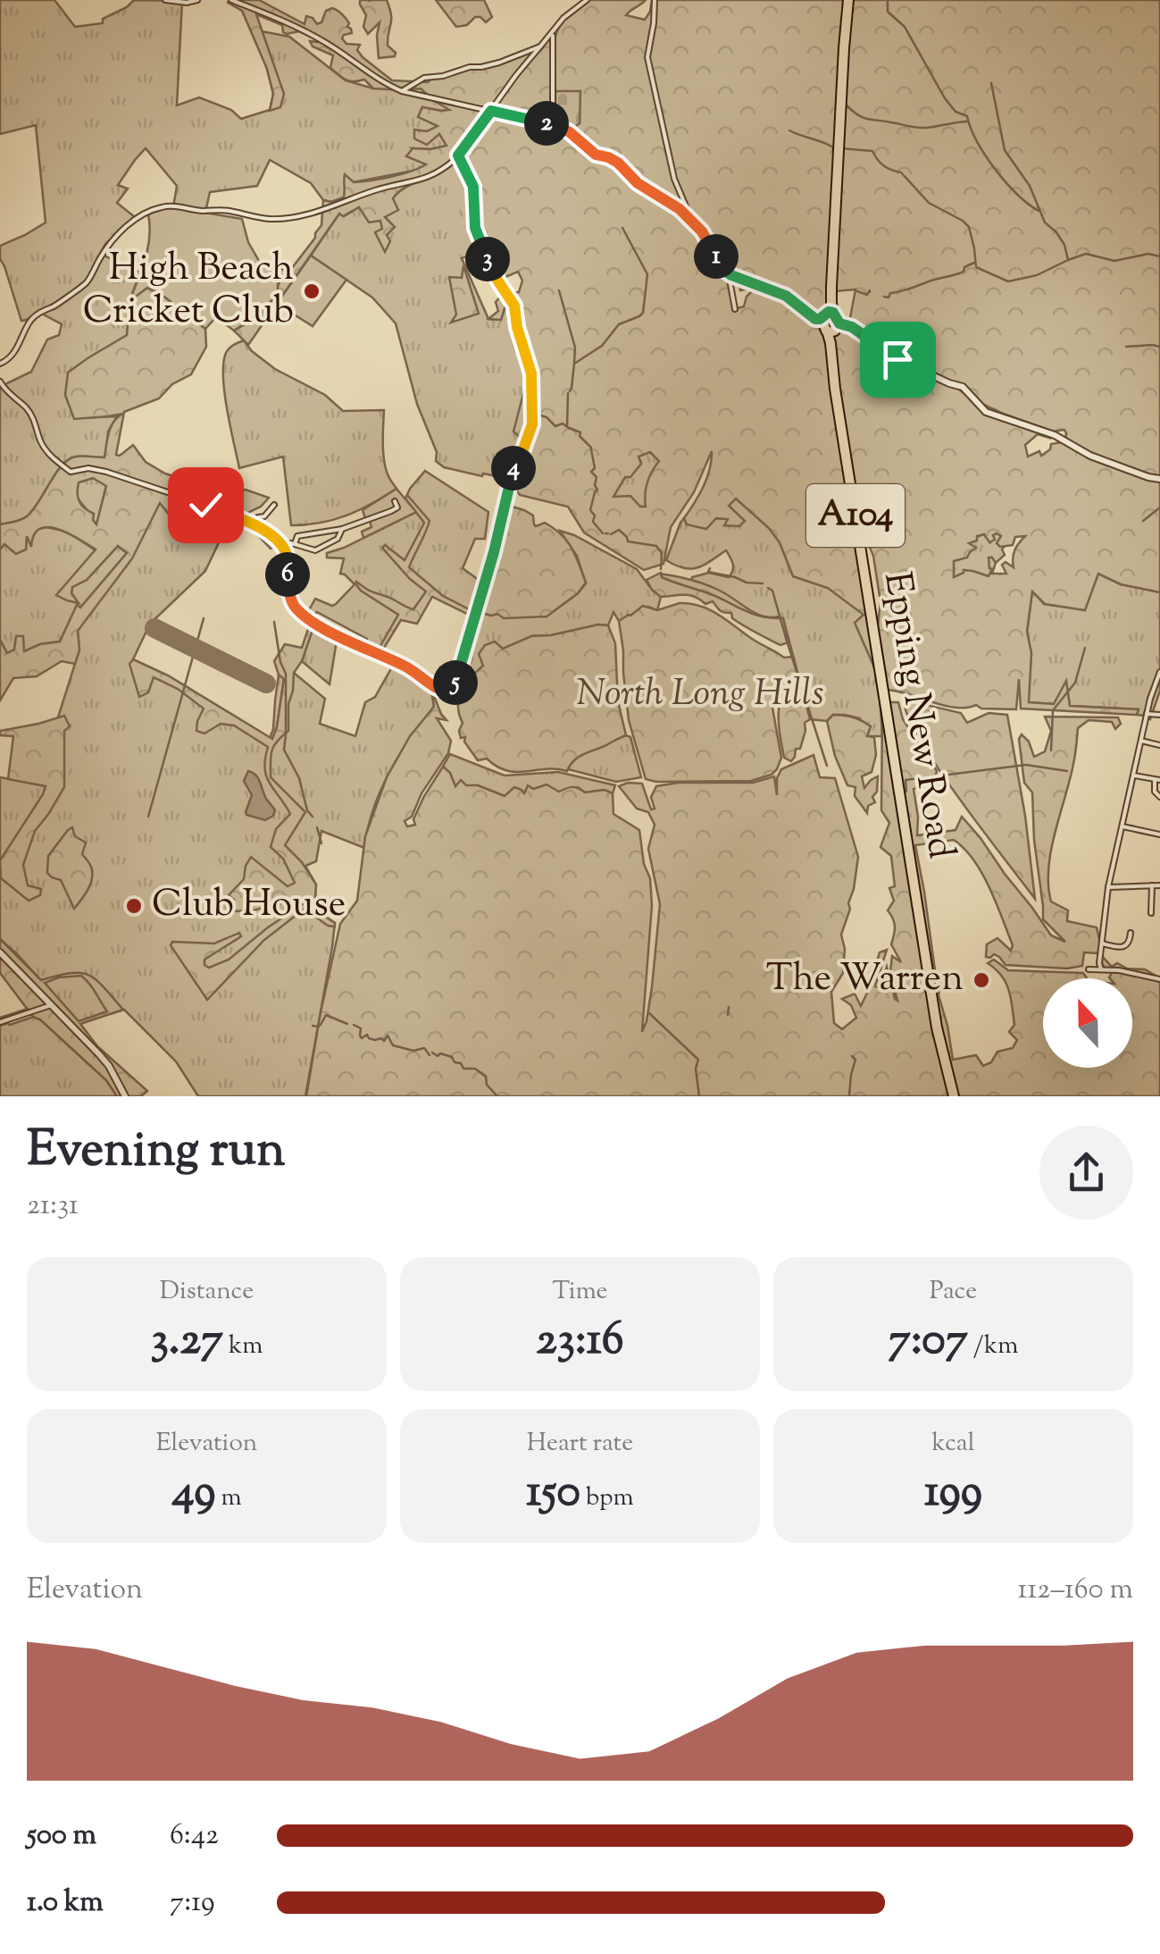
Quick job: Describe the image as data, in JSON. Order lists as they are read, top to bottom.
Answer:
{
  "streets": {
    "main road": ["A104", "Epping New Road"]
  },
  "parks": ["North Long Hills"],
  "places": ["High Beach Cricket Club", "Club House", "The Warren"],
  "north": "top",
  "page": {
    "pins": [
      "2",
      "1",
      "3",
      "4",
      "6",
      "5"
    ],
    "heading": ["Evening run", "21:31"],
    "stats": [
      ["Distance", "3.27 km"],
      ["Time", "23:16"],
      ["Pace", "7:07 /km"],
      ["Elevation", "49 m"],
      ["Heart rate", "150 bpm"],
      ["kcal", "199"]
    ],
    "chart": ["Elevation", "112–160 m"],
    "list": [
      {
        "name": "500 m",
        "note": "6:42"
      },
      {
        "name": "1.0 km",
        "note": "7:19"
      }
    ]
  }
}
